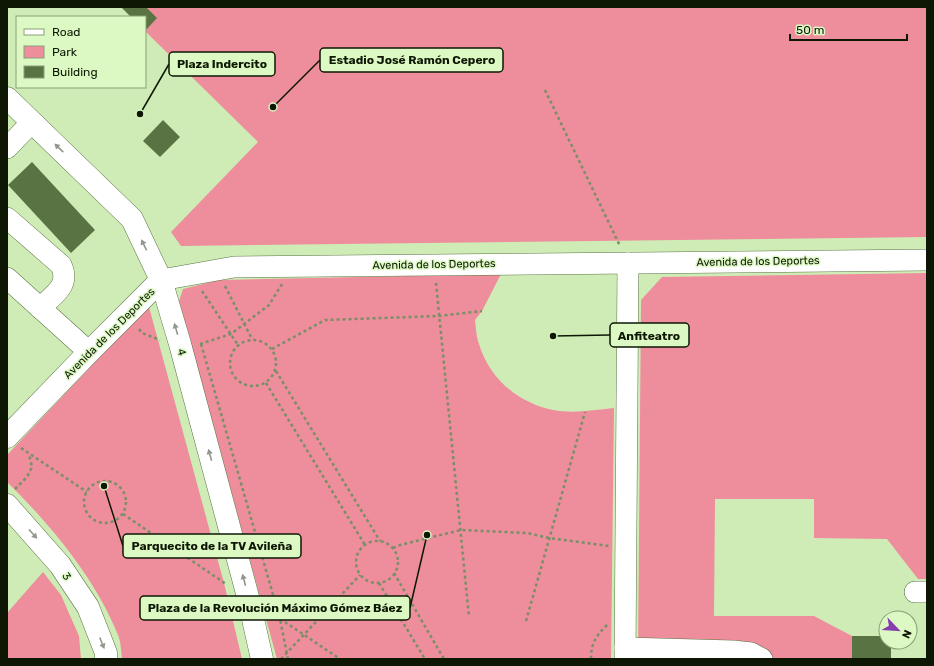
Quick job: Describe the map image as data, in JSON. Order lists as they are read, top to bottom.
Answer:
{
  "streets": {
    "main road": ["Avenida de los Deportes", "4", "3"]
  },
  "crossings": [
    ["Avenida de los Deportes", "4"]
  ],
  "one_way": ["4", "3"],
  "places": [
    "Estadio José Ramón Cepero",
    "Plaza Indercito",
    "Anfiteatro",
    "Parquecito de la TV Avileña",
    "Plaza de la Revolución Máximo Gómez Báez"
  ],
  "legend": ["Road", "Park", "Building"],
  "scale_bar": "50 m",
  "north": "bottom right"
}
